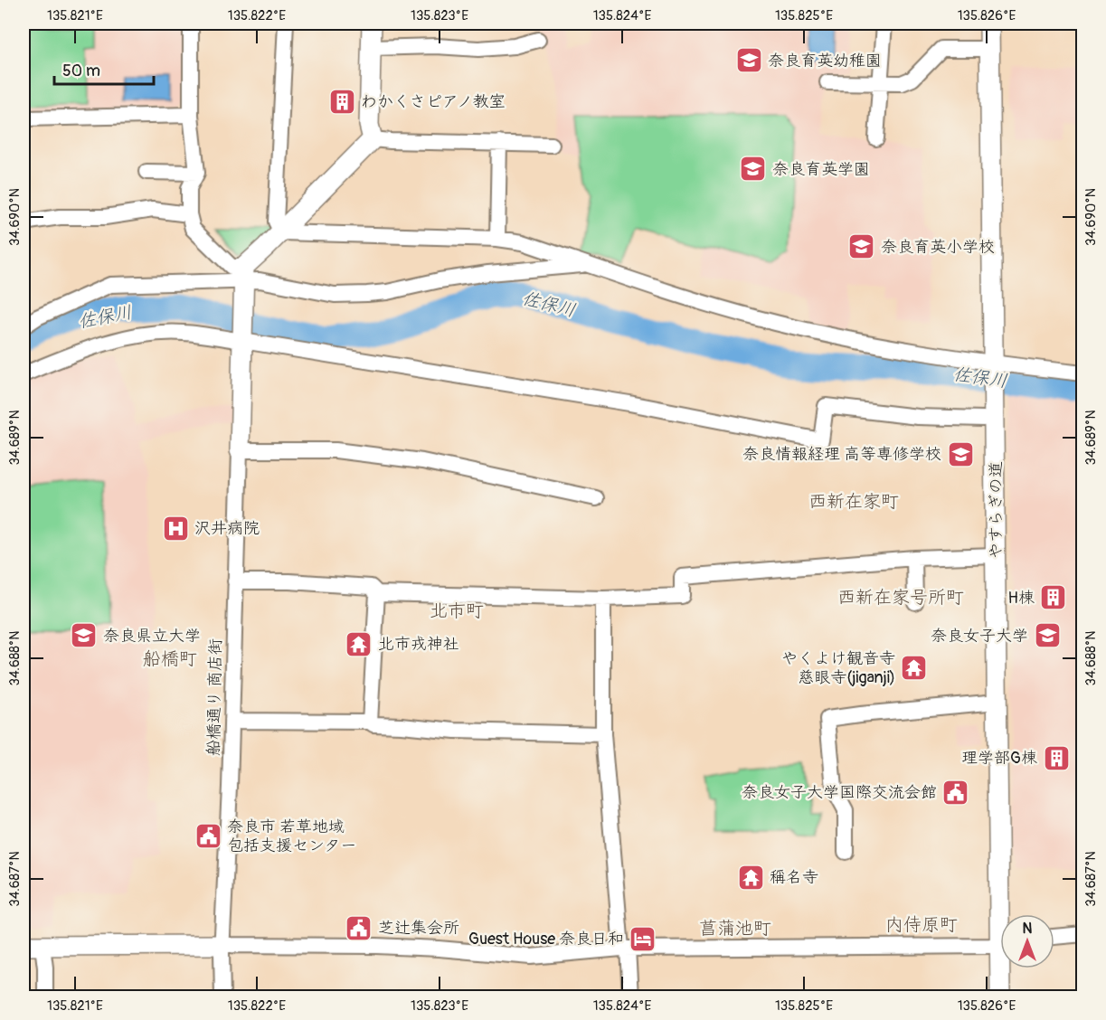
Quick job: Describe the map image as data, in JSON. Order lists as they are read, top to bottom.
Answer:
{
  "streets": {
    "street": ["やすらぎの道", "船橋通り 商店街"]
  },
  "districts": [
    "西新在家町",
    "西新在家号所町",
    "北市町",
    "船橋町",
    "内侍原町",
    "菖蒲池町"
  ],
  "water": ["佐保川"],
  "places": {
    "school or university": [
      "奈良育英幼稚園",
      "奈良育英学園",
      "奈良育英小学校",
      "奈良情報経理 高等専修学校",
      "奈良県立大学",
      "奈良女子大学"
    ],
    "building": ["わかくさピアノ教室", "H棟", "理学部G棟"],
    "hospital": ["沢井病院"],
    "temple": ["北市戎神社", "やくよけ観音寺 慈眼寺(jiganji)", "稱名寺"],
    "public building": ["奈良女子大学国際交流会館", "奈良市 若草地域 包括支援センター", "芝辻集会所"],
    "hotel": ["Guest House 奈良日和"]
  },
  "scale_bar": "50 m",
  "north": "top",
  "coordinates": [
    "135.821°E",
    "135.822°E",
    "135.823°E",
    "135.824°E",
    "135.825°E",
    "135.826°E",
    "34.690°N",
    "34.689°N",
    "34.688°N",
    "34.687°N"
  ]
}
